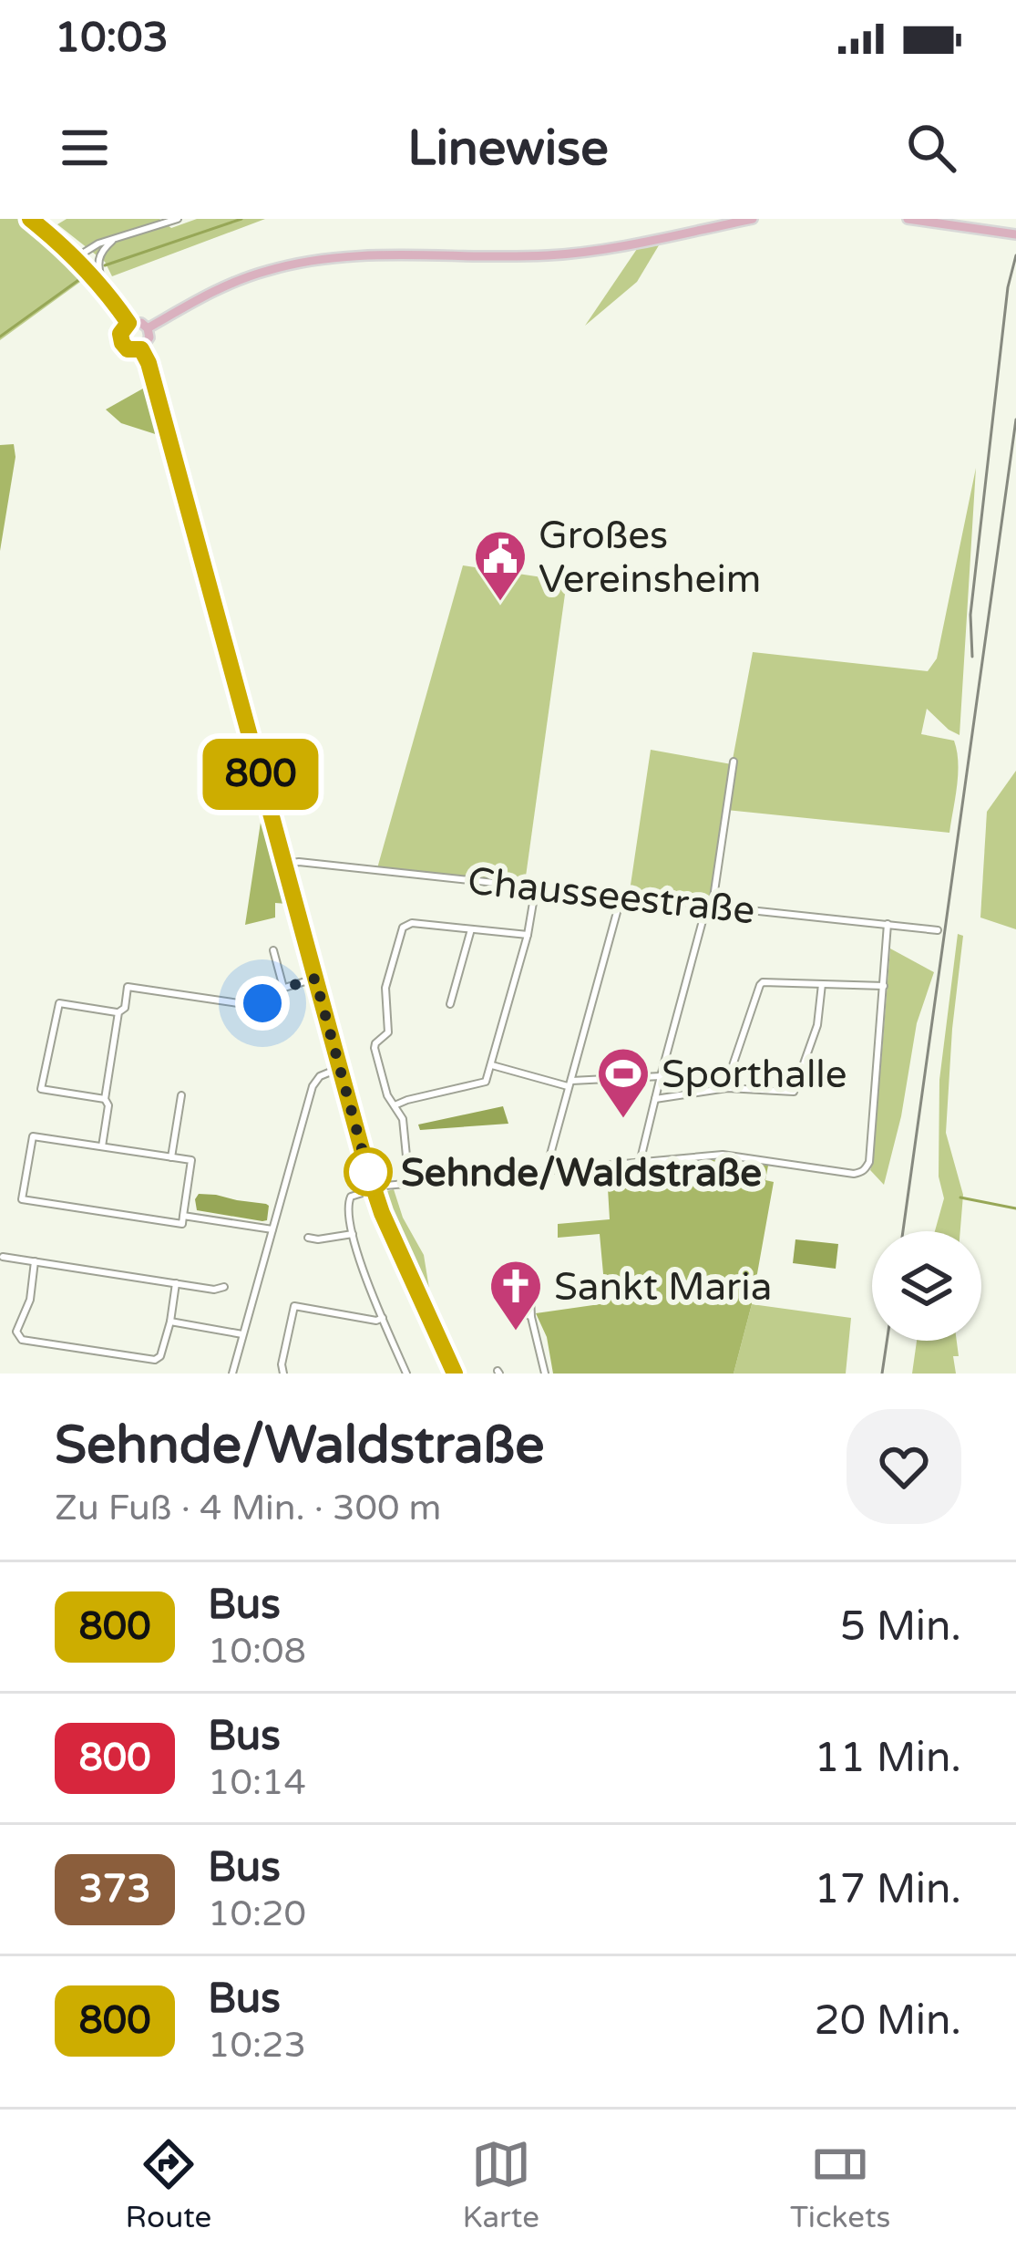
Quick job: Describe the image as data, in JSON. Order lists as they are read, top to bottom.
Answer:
{
  "streets": {
    "street": ["Chausseestraße"]
  },
  "places": {
    "public building": ["Großes Vereinsheim"],
    "sports": ["Sporthalle"],
    "other": ["Sehnde/Waldstraße"],
    "church": ["Sankt Maria"]
  },
  "lines": ["bus line 800"],
  "page": {
    "status": "10:03",
    "header": "Linewise",
    "on_map": "800",
    "heading": ["Sehnde/Waldstraße", "Zu Fuß · 4 Min. · 300 m"],
    "list": [
      {
        "mark": "800",
        "name": "Bus",
        "note": "10:08",
        "value": "5 Min."
      },
      {
        "mark": "800",
        "name": "Bus",
        "note": "10:14",
        "value": "11 Min."
      },
      {
        "mark": "373",
        "name": "Bus",
        "note": "10:20",
        "value": "17 Min."
      },
      {
        "mark": "800",
        "name": "Bus",
        "note": "10:23",
        "value": "20 Min."
      }
    ],
    "tabs": ["Route", "Karte", "Tickets"]
  }
}
